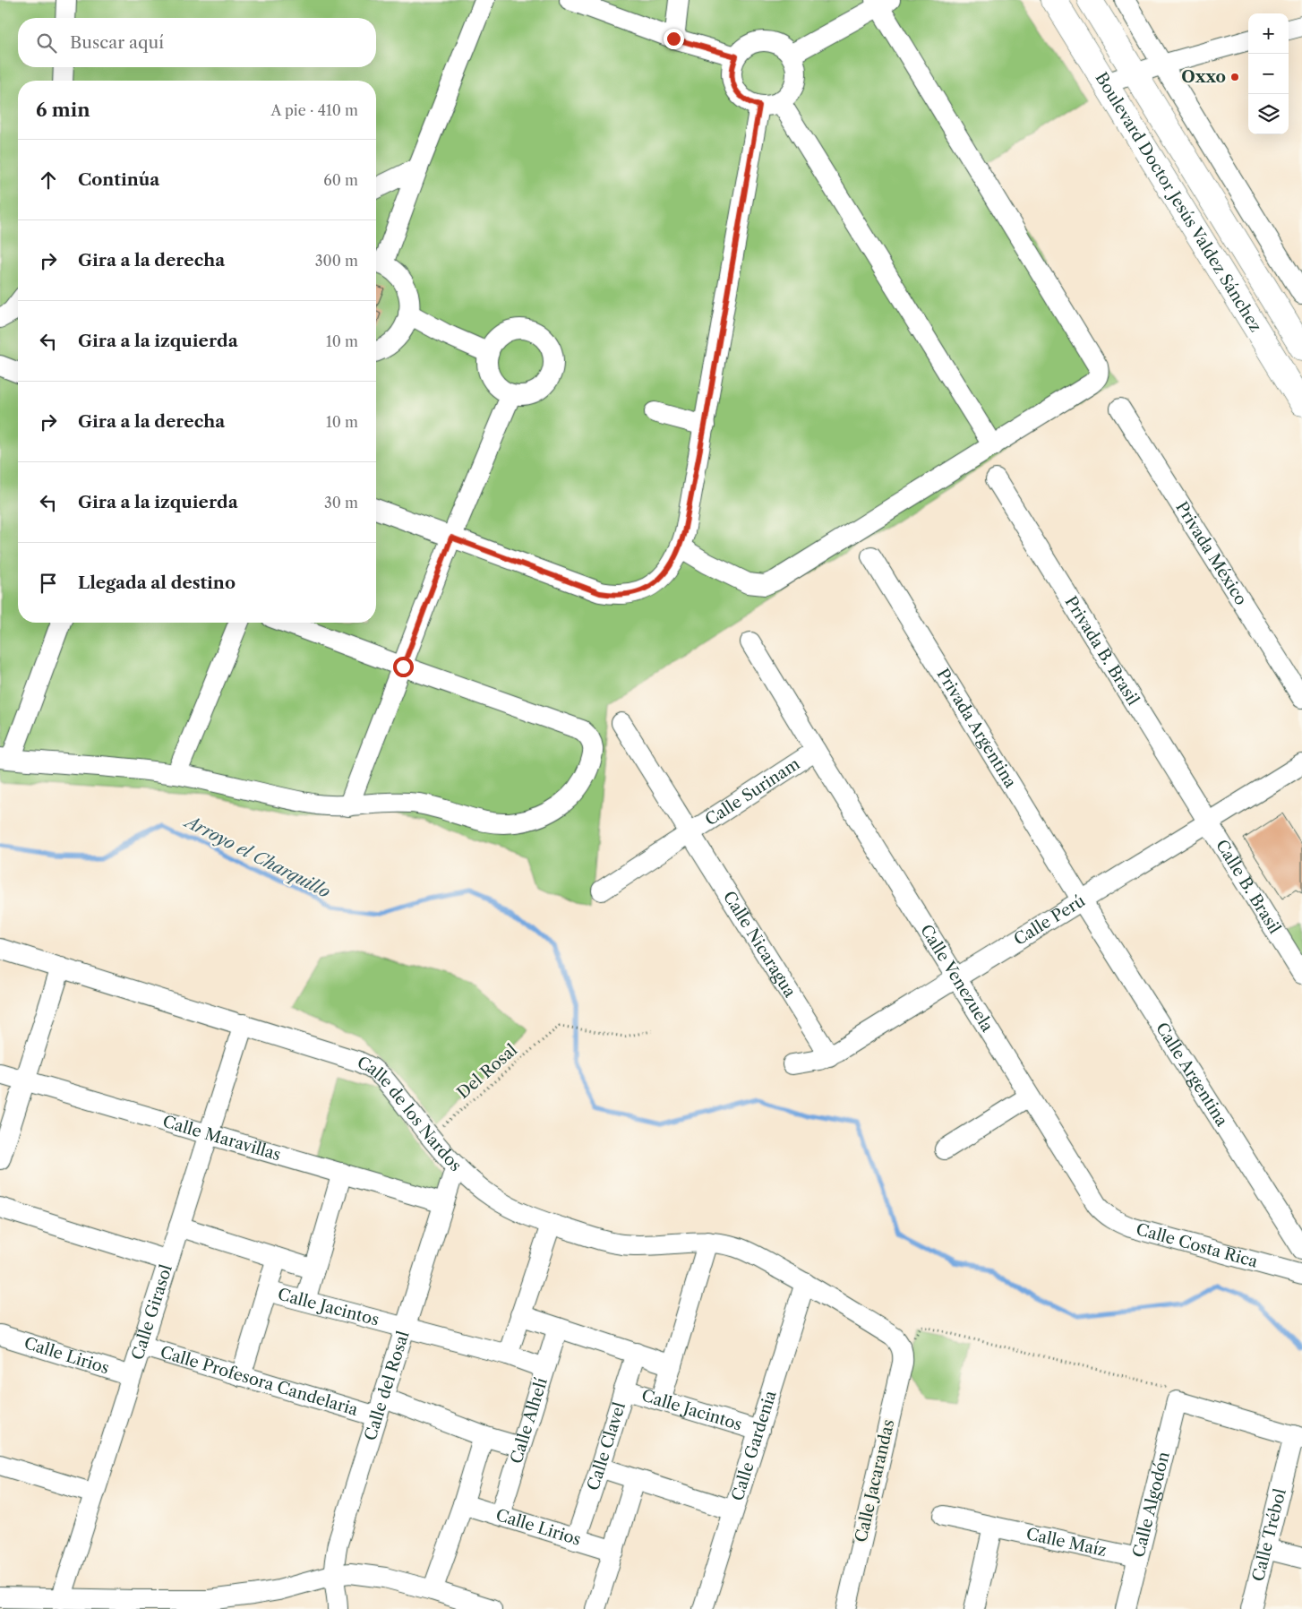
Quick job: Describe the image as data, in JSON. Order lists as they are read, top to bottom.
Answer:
{
  "streets": {
    "main road": ["Boulevard Doctor Jesús Valdez Sánchez"],
    "street": [
      "Privada México",
      "Privada B. Brasil",
      "Privada Argentina",
      "Calle Surinam",
      "Calle B. Brasil",
      "Calle Perú",
      "Calle Nicaragua",
      "Calle Venezuela",
      "Calle Argentina",
      "Calle de los Nardos",
      "Calle Maravillas",
      "Calle Costa Rica",
      "Calle Jacintos",
      "Calle Girasol",
      "Calle Lirios",
      "Calle Profesora Candelaria",
      "Calle del Rosal",
      "Calle Alhelí",
      "Calle Clavel",
      "Calle Gardenia",
      "Calle Jacarandas",
      "Calle Algodón",
      "Calle Trébol",
      "Calle Maíz"
    ],
    "path": ["Del Rosal"]
  },
  "crossings": [
    ["Privada B. Brasil", "Calle B. Brasil"],
    ["Privada B. Brasil", "Calle Perú"],
    ["Privada Argentina", "Calle Perú"],
    ["Privada Argentina", "Calle Argentina"],
    ["Calle Surinam", "Calle Nicaragua"],
    ["Calle Surinam", "Calle Venezuela"],
    ["Calle B. Brasil", "Calle Perú"],
    ["Calle Perú", "Calle Nicaragua"],
    ["Calle Perú", "Calle Venezuela"],
    ["Calle Perú", "Calle Argentina"],
    ["Calle Venezuela", "Calle Costa Rica"],
    ["Del Rosal", "Calle de los Nardos"],
    ["Calle de los Nardos", "Calle Girasol"],
    ["Calle de los Nardos", "Calle del Rosal"],
    ["Calle de los Nardos", "Calle Gardenia"],
    ["Calle Maravillas", "Calle Girasol"],
    ["Calle Maravillas", "Calle del Rosal"],
    ["Calle Jacintos", "Calle Girasol"],
    ["Calle Jacintos", "Calle del Rosal"],
    ["Calle Jacintos", "Calle Alhelí"],
    ["Calle Jacintos", "Calle Clavel"],
    ["Calle Jacintos", "Calle Gardenia"],
    ["Calle Girasol", "Calle Lirios"],
    ["Calle Girasol", "Calle Profesora Candelaria"],
    ["Calle Lirios", "Calle Alhelí"],
    ["Calle Lirios", "Calle Clavel"],
    ["Calle Profesora Candelaria", "Calle del Rosal"],
    ["Calle Profesora Candelaria", "Calle Alhelí"],
    ["Calle Algodón", "Calle Maíz"]
  ],
  "water": ["Arroyo el Charquillo"],
  "places": ["Oxxo"],
  "page": {
    "map_buttons": ["+", "−"],
    "search": "Buscar aquí",
    "heading": ["6 min", "A pie · 410 m"],
    "list": [
      ["Continúa", "60 m"],
      ["Gira a la derecha", "300 m"],
      ["Gira a la izquierda", "10 m"],
      ["Gira a la derecha", "10 m"],
      ["Gira a la izquierda", "30 m"],
      "Llegada al destino"
    ]
  }
}
